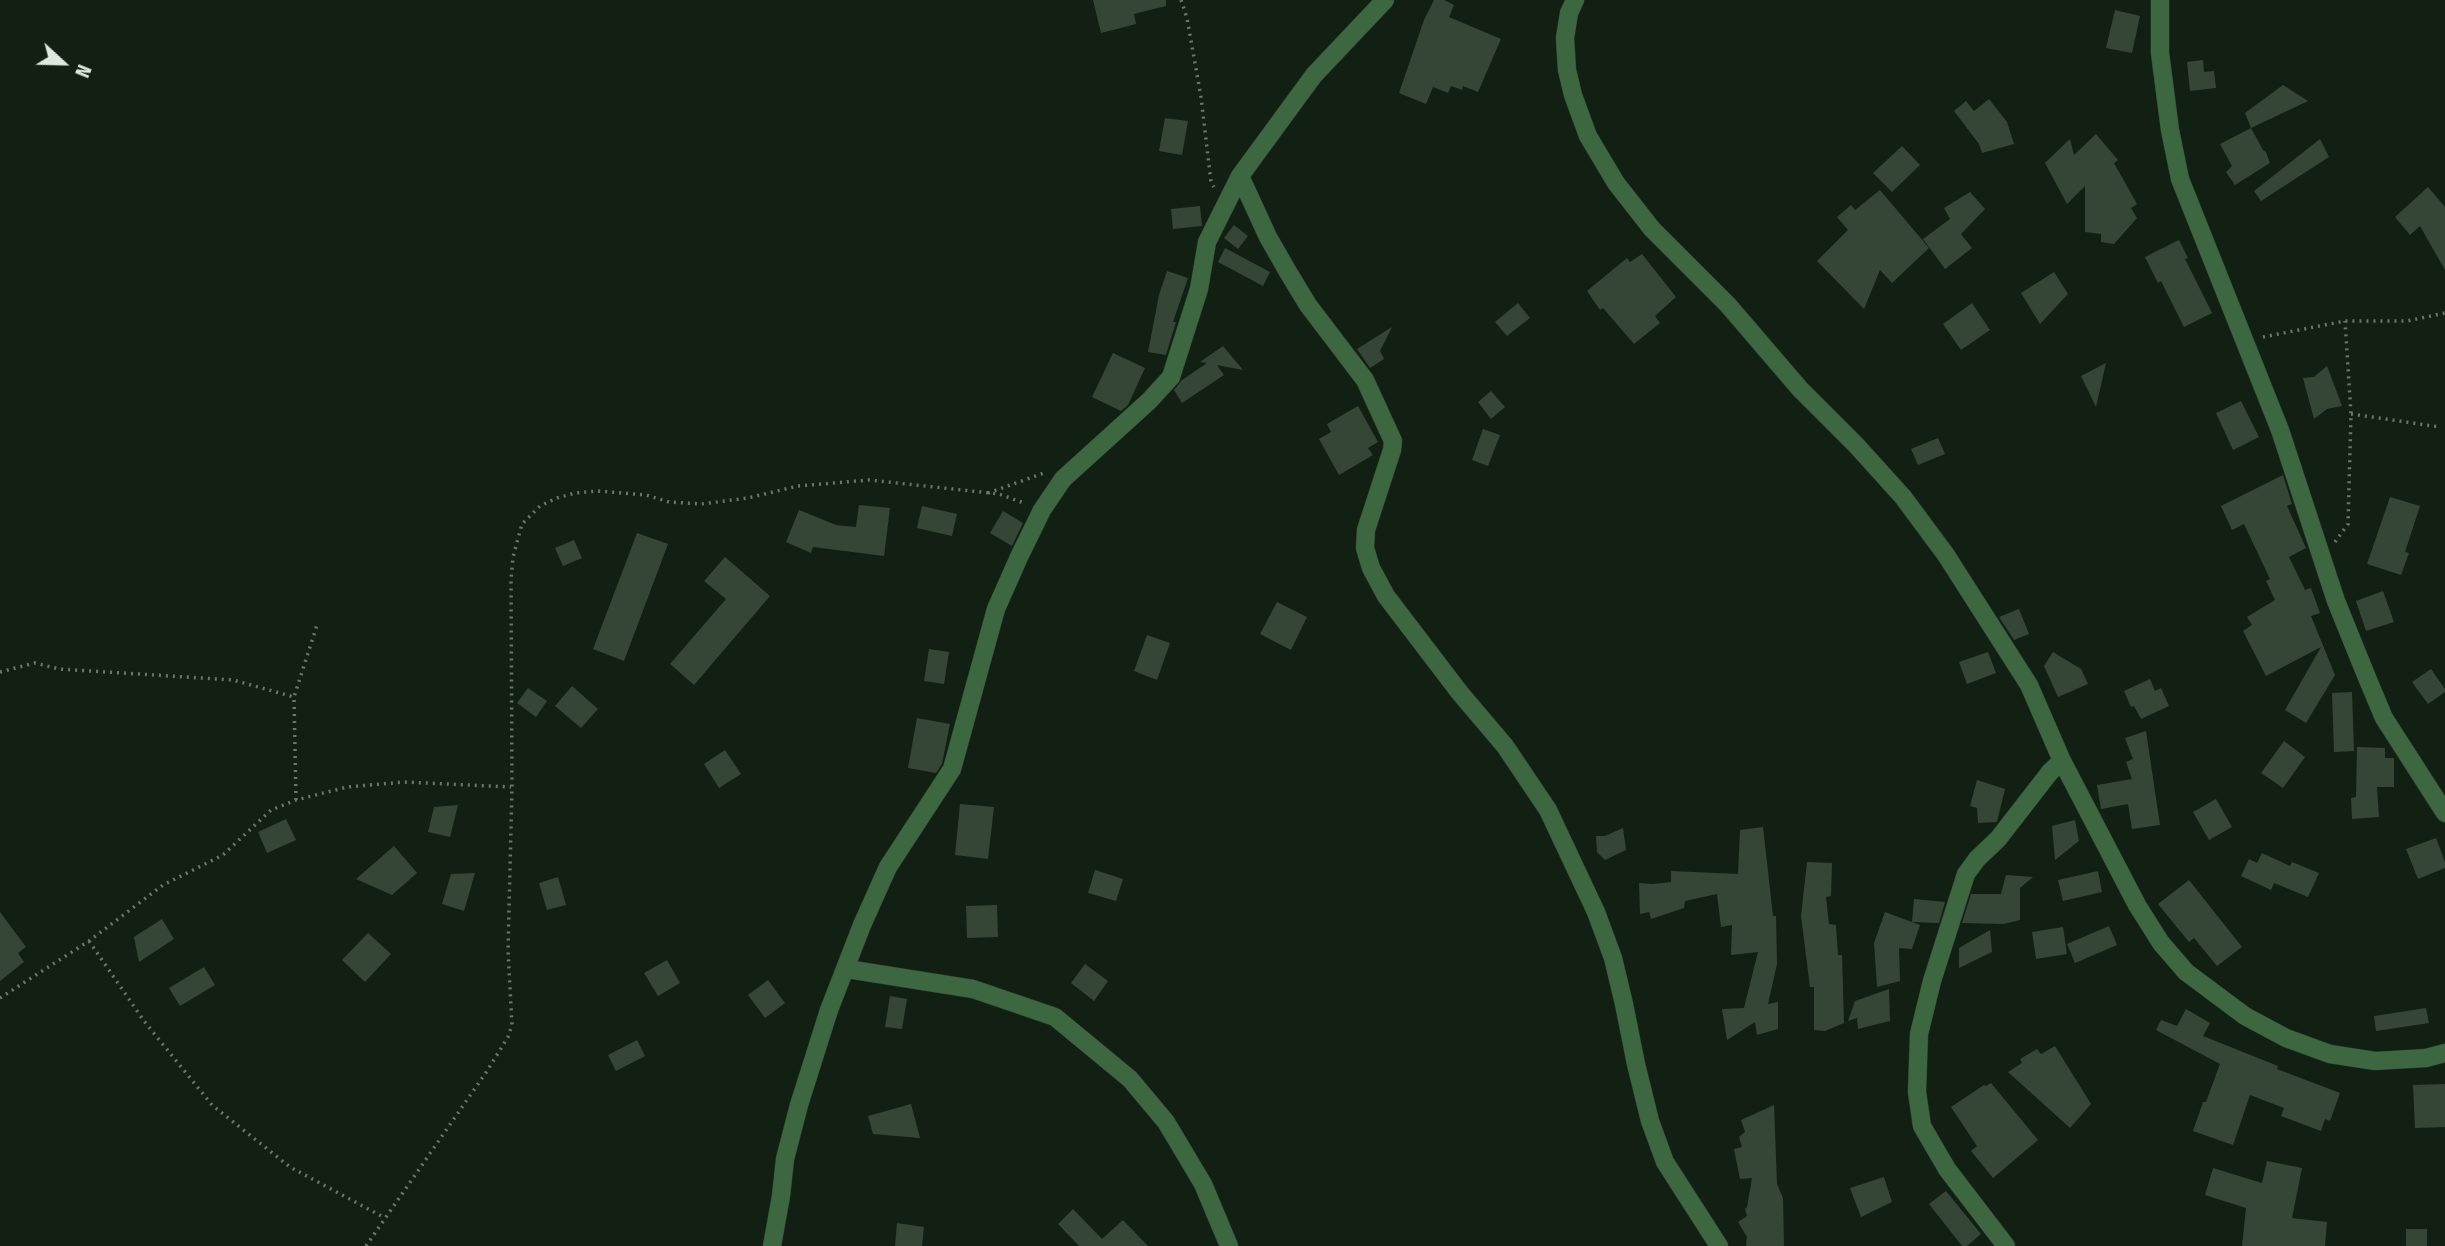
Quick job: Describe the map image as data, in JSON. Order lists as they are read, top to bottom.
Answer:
{
  "north": "right"
}
